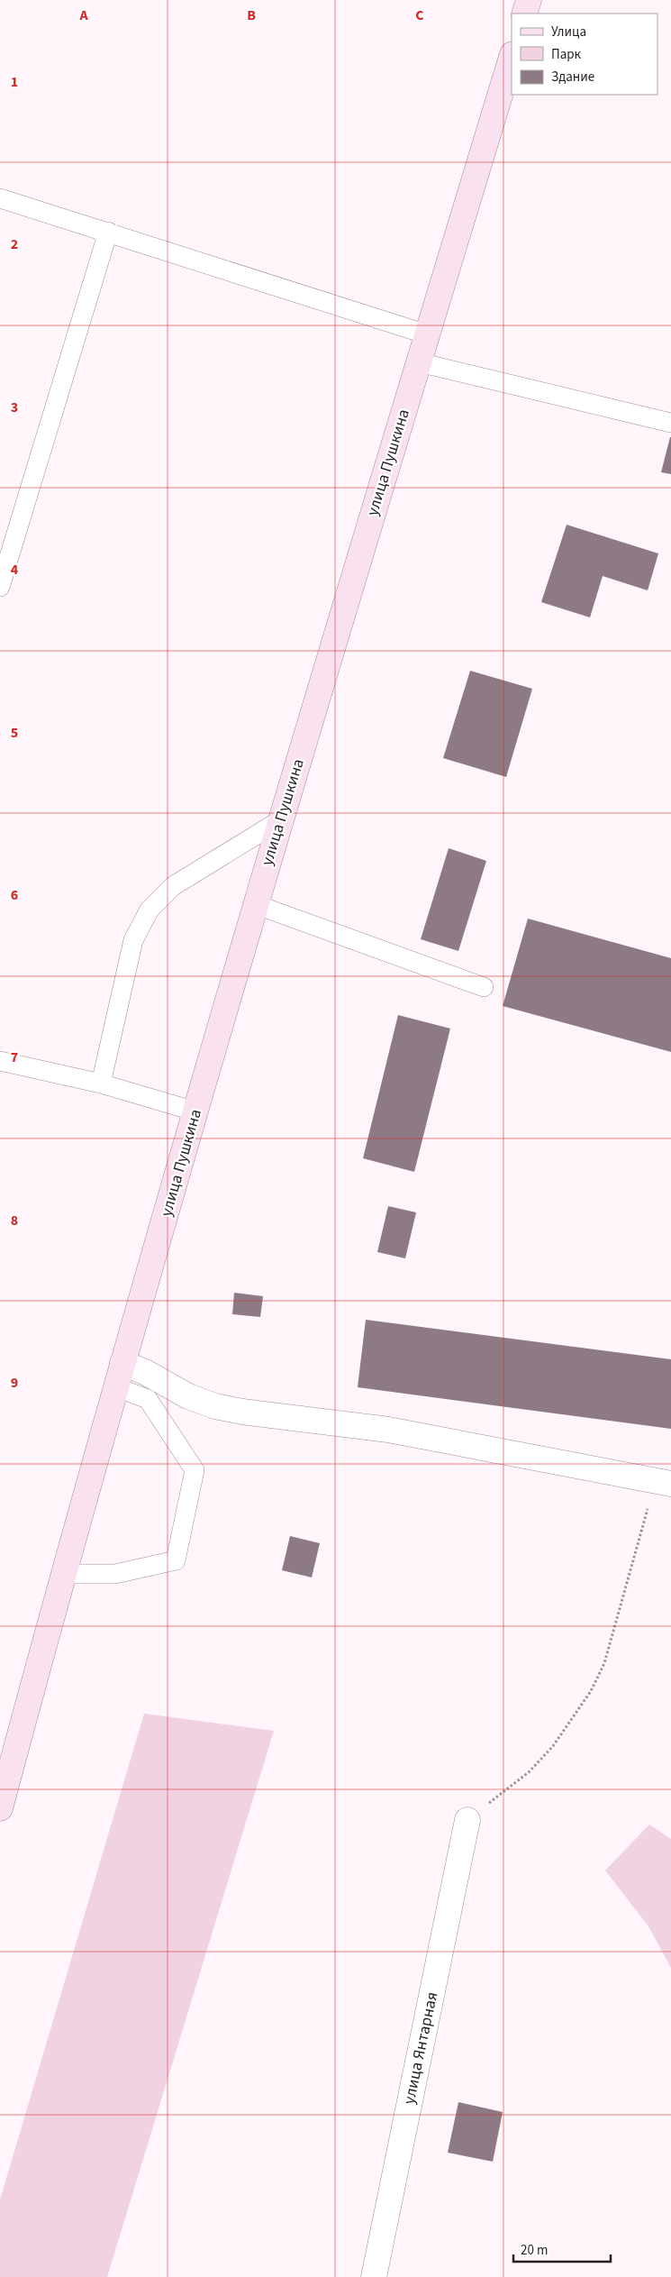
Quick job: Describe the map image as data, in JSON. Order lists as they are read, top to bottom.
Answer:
{
  "streets": {
    "street": ["улица Пушкина", "улица Янтарная"]
  },
  "legend": ["Улица", "Парк", "Здание"],
  "scale_bar": "20 m",
  "grid": {
    "columns": ["A", "B", "C"],
    "rows": [
      "1",
      "2",
      "3",
      "4",
      "5",
      "6",
      "7",
      "8",
      "9"
    ]
  }
}
